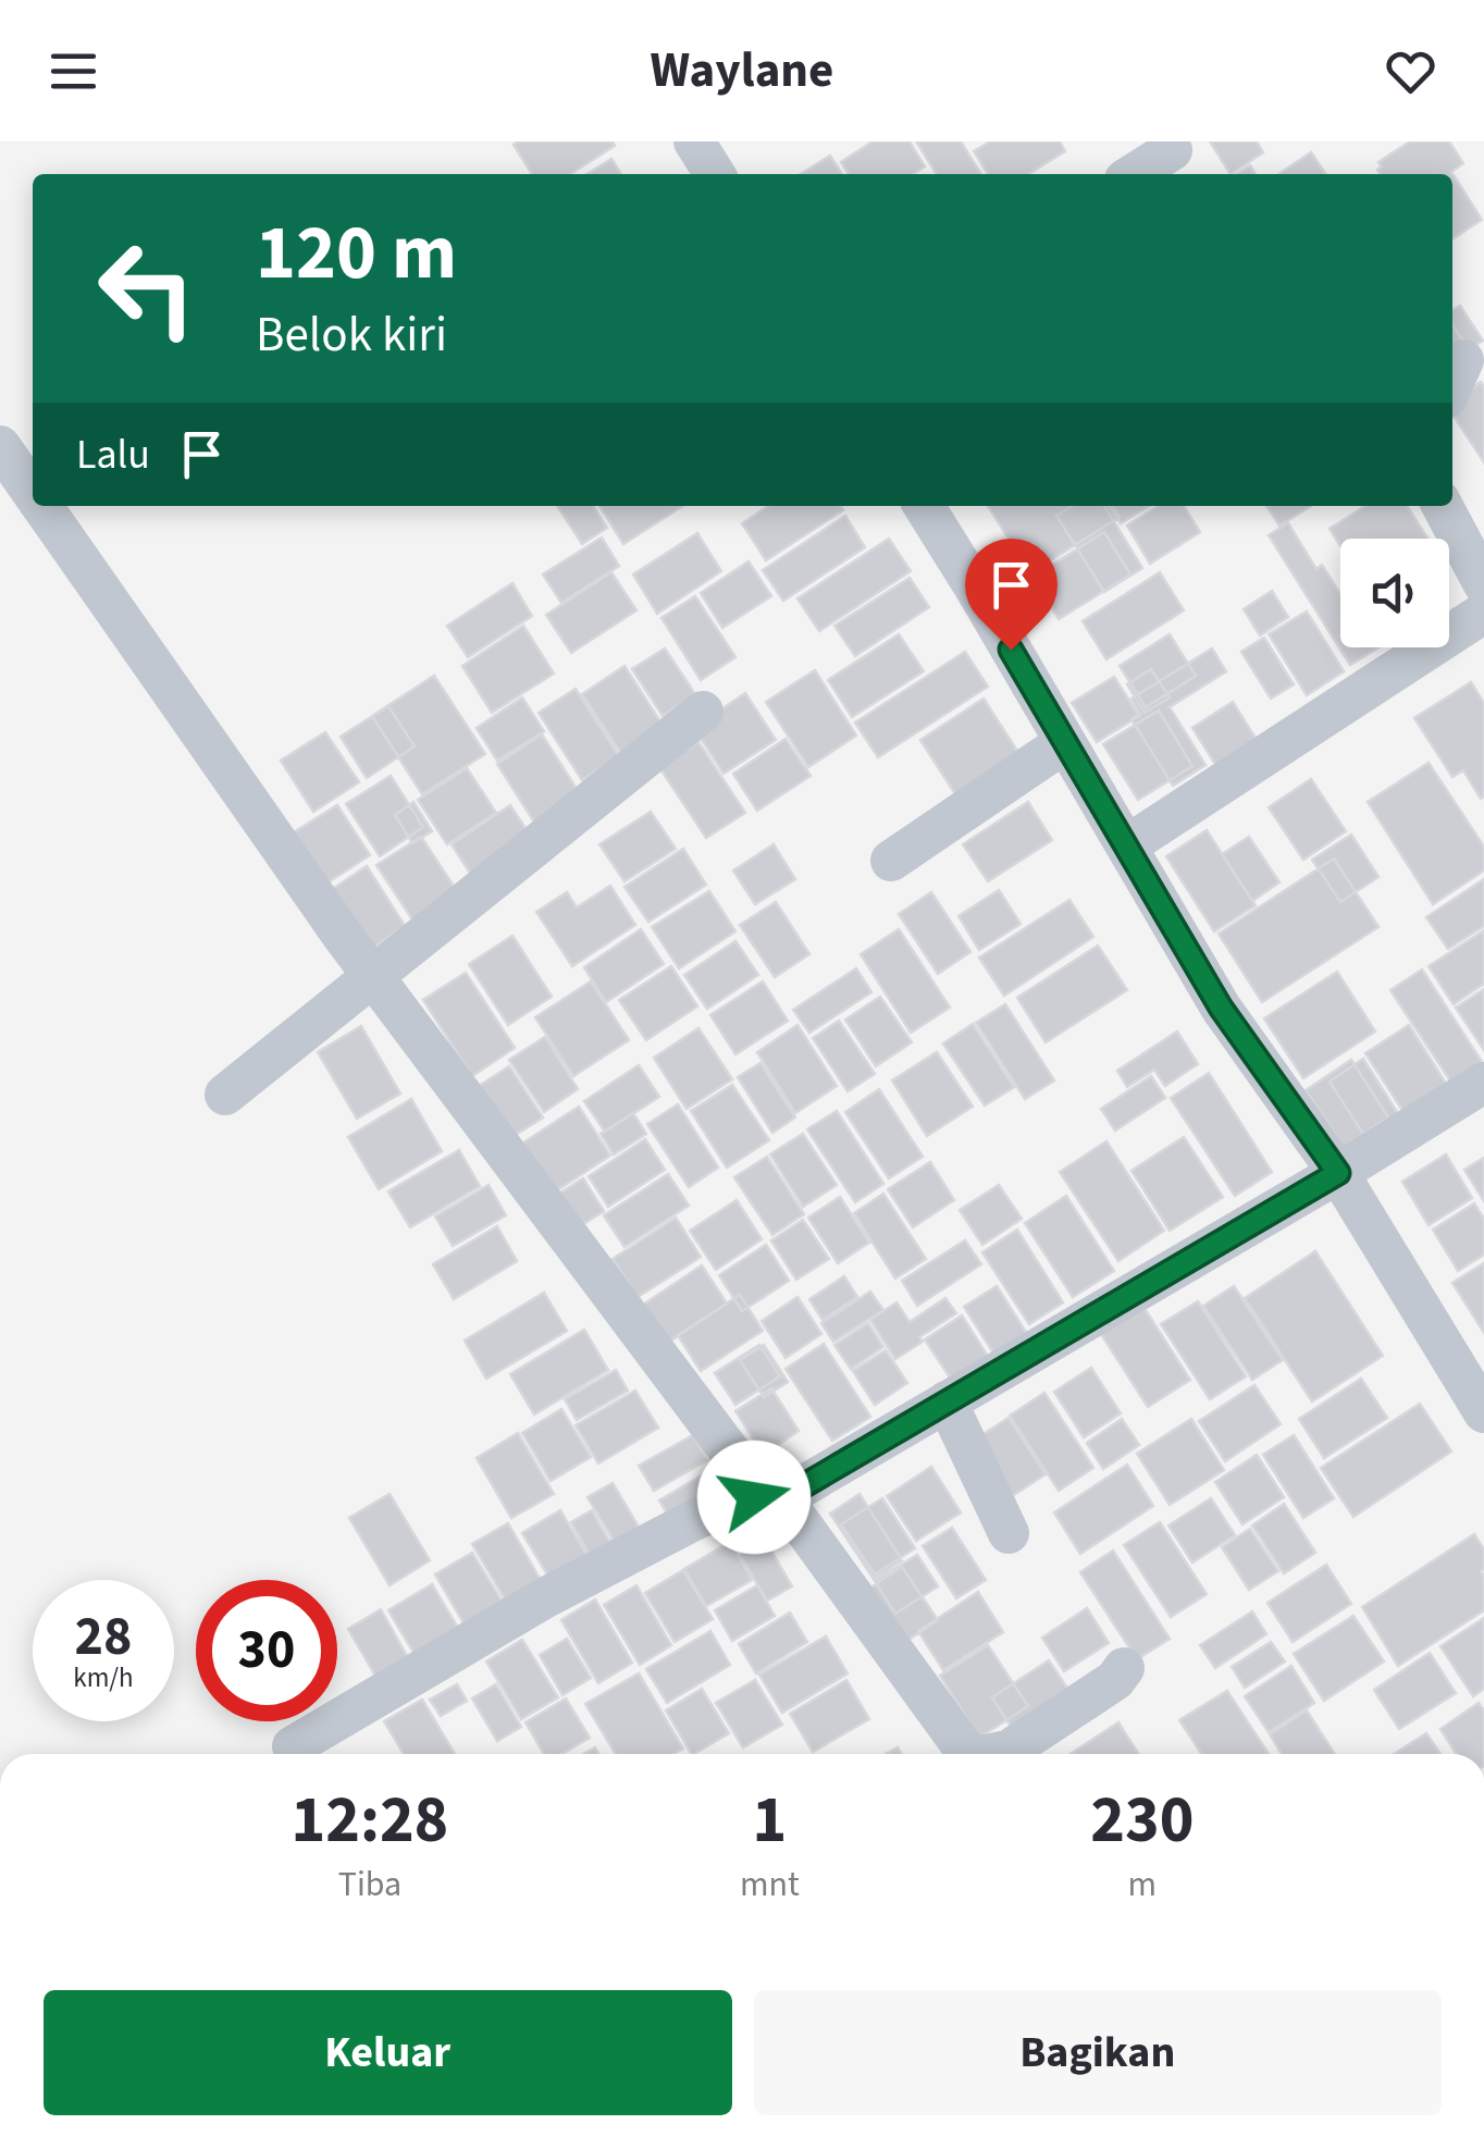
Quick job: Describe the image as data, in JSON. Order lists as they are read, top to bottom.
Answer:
{
  "page": {
    "header": "Waylane",
    "turn": ["120 m", "Belok kiri"],
    "then": "Lalu",
    "speed": "28 km/h",
    "limit": "30",
    "eta": [
      "12:28",
      "Tiba",
      "1",
      "mnt",
      "230",
      "m"
    ],
    "buttons": ["Keluar", "Bagikan"]
  }
}
